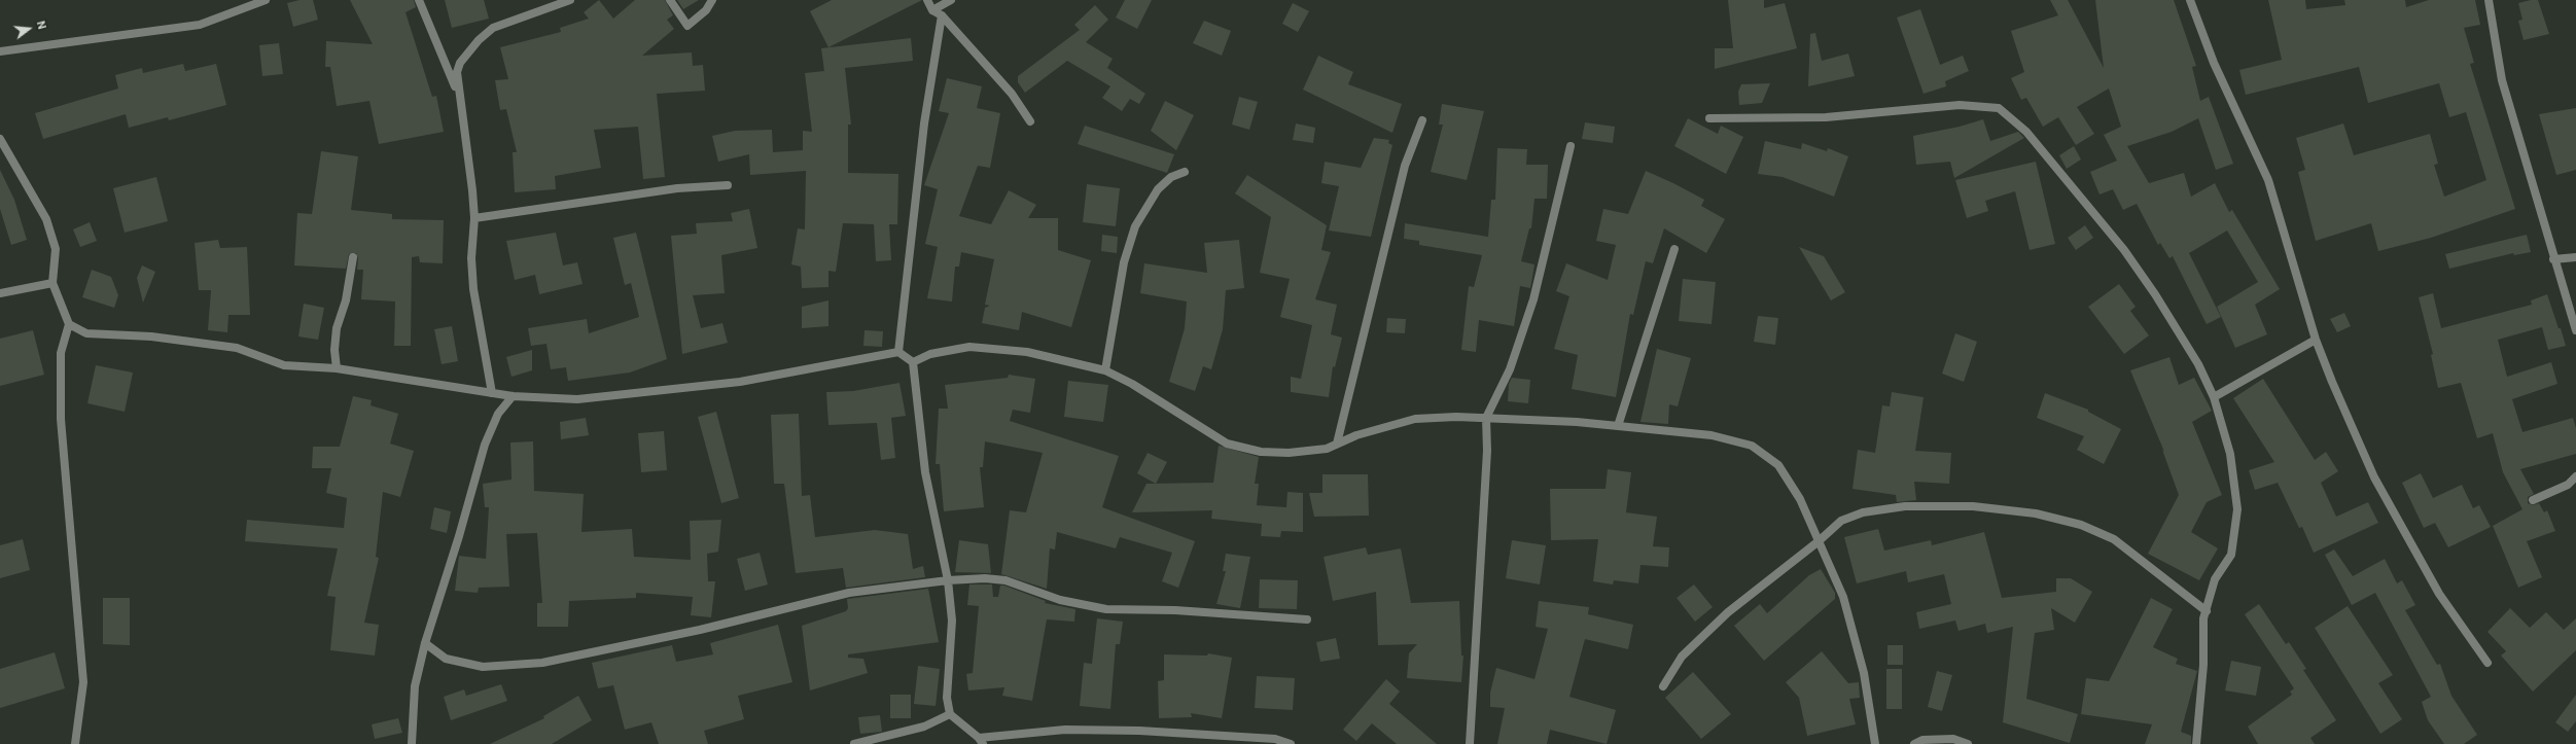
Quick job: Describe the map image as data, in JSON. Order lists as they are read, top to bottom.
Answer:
{
  "north": "right"
}
